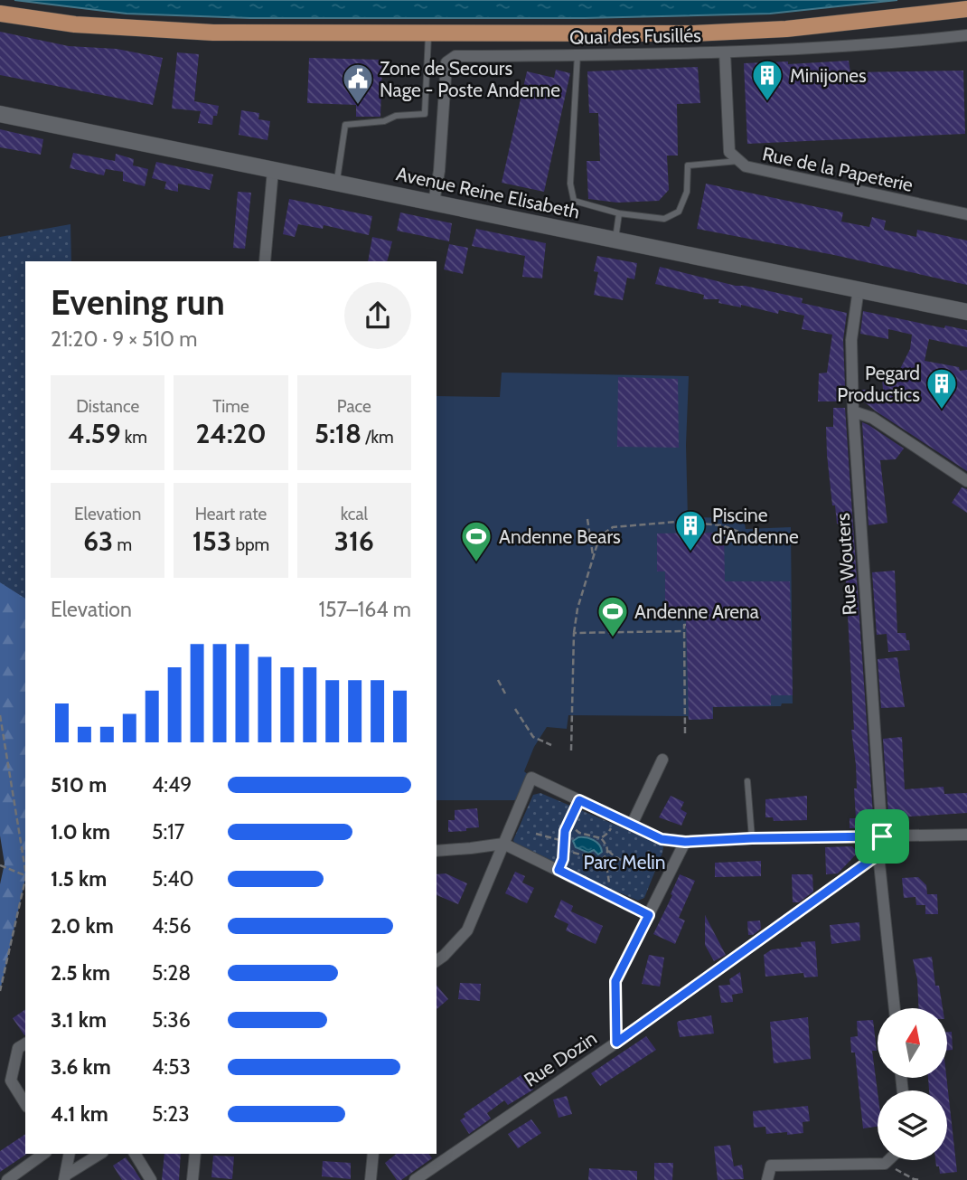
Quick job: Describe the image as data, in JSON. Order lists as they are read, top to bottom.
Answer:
{
  "streets": {
    "main road": ["Avenue Reine Elisabeth"],
    "street": [
      "Quai des Fusillés",
      "Rue de la Papeterie",
      "Rue Wouters",
      "Rue Dozin"
    ]
  },
  "crossings": [
    ["Quai des Fusillés", "Rue de la Papeterie"],
    ["Quai des Fusillés", "Avenue Reine Elisabeth"],
    ["Avenue Reine Elisabeth", "Rue Wouters"],
    ["Rue Wouters", "Rue Dozin"]
  ],
  "parks": ["Parc Melin"],
  "places": {
    "building": ["Minijones", "Pegard Productics", "Piscine d'Andenne"],
    "public building": ["Zone de Secours Nage - Poste Andenne"],
    "sports": ["Andenne Bears", "Andenne Arena"]
  },
  "north": "top",
  "page": {
    "heading": ["Evening run", "21:20 · 9 × 510 m"],
    "stats": [
      ["Distance", "4.59 km"],
      ["Time", "24:20"],
      ["Pace", "5:18 /km"],
      ["Elevation", "63 m"],
      ["Heart rate", "153 bpm"],
      ["kcal", "316"]
    ],
    "chart": ["Elevation", "157–164 m"],
    "list": [
      {
        "name": "510 m",
        "note": "4:49"
      },
      {
        "name": "1.0 km",
        "note": "5:17"
      },
      {
        "name": "1.5 km",
        "note": "5:40"
      },
      {
        "name": "2.0 km",
        "note": "4:56"
      },
      {
        "name": "2.5 km",
        "note": "5:28"
      },
      {
        "name": "3.1 km",
        "note": "5:36"
      },
      {
        "name": "3.6 km",
        "note": "4:53"
      },
      {
        "name": "4.1 km",
        "note": "5:23"
      }
    ]
  }
}
